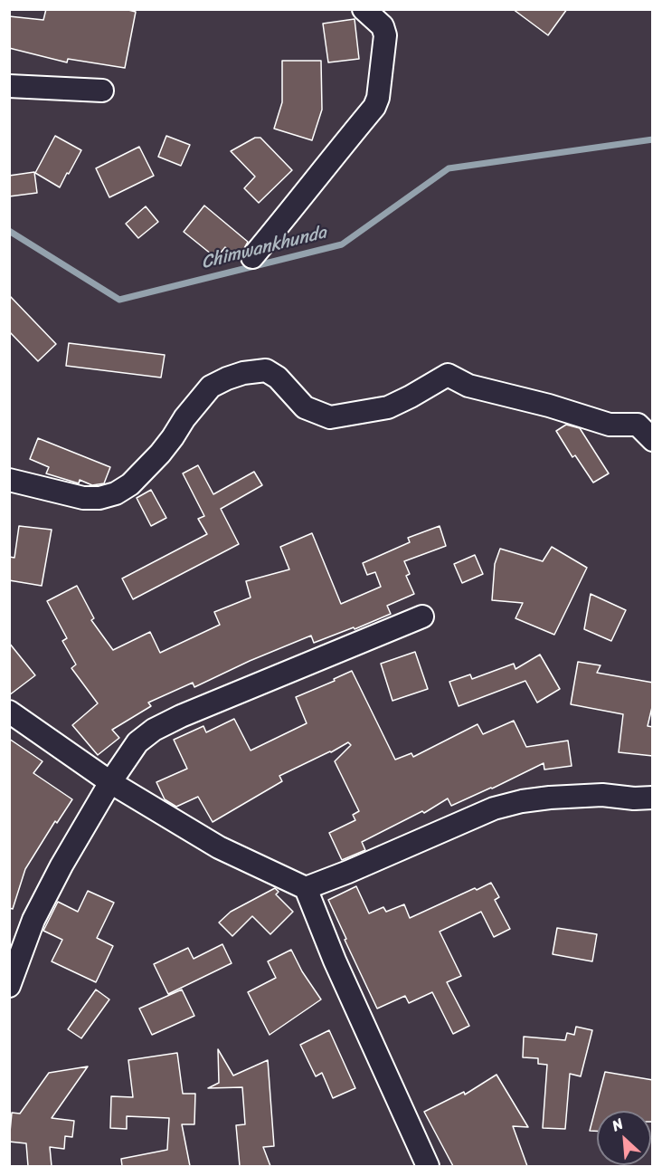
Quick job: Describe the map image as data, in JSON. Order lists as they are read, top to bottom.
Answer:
{
  "water": ["Chimwankhunda"],
  "north": "top left"
}
